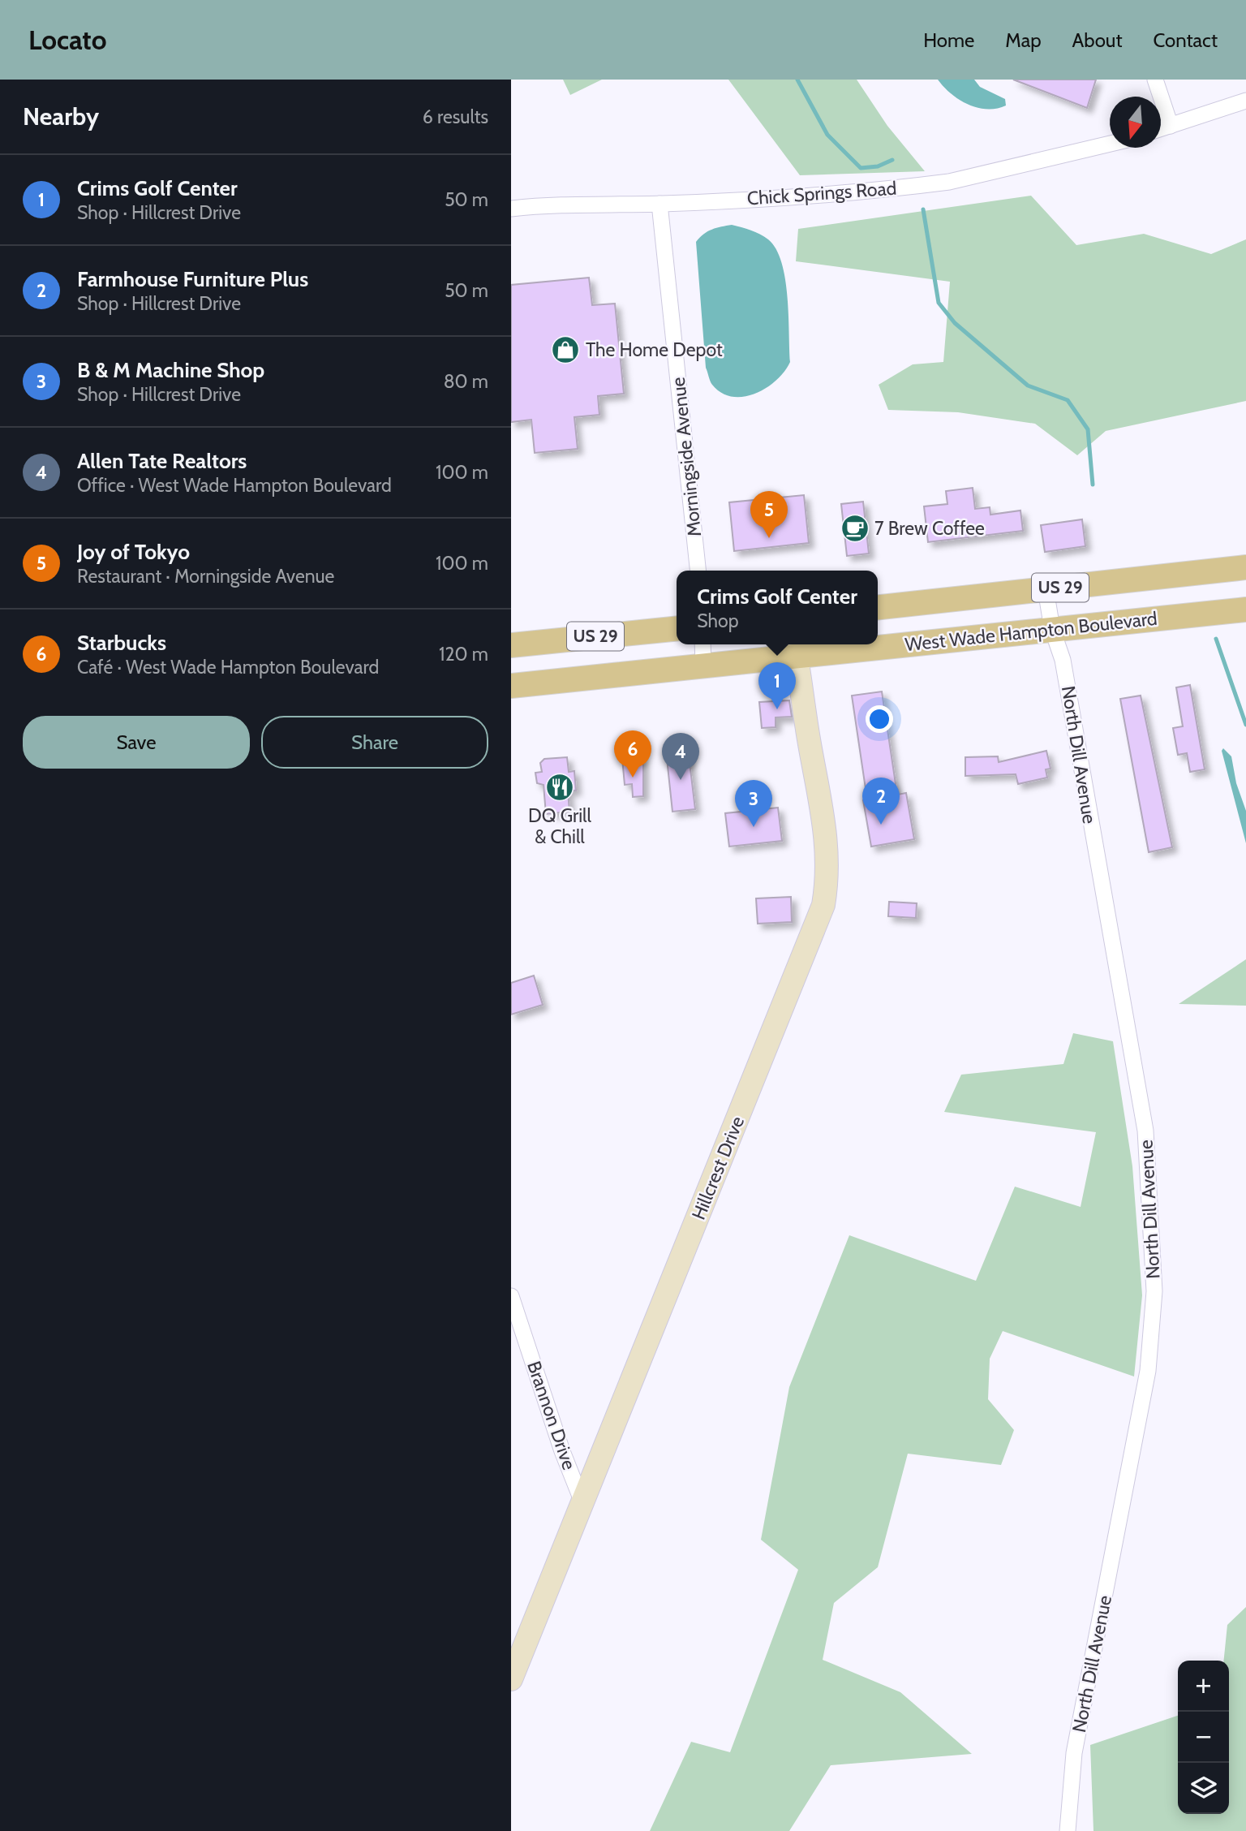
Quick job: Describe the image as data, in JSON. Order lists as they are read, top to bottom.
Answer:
{
  "streets": {
    "main road": ["US 29", "West Wade Hampton Boulevard"],
    "street": [
      "Chick Springs Road",
      "Morningside Avenue",
      "North Dill Avenue",
      "Hillcrest Drive",
      "Brannon Drive"
    ]
  },
  "crossings": [
    ["Chick Springs Road", "Morningside Avenue"],
    ["US 29", "North Dill Avenue"],
    ["West Wade Hampton Boulevard", "North Dill Avenue"],
    ["West Wade Hampton Boulevard", "Hillcrest Drive"],
    ["Hillcrest Drive", "Brannon Drive"]
  ],
  "places": {
    "shop": ["The Home Depot"],
    "cafe": ["7 Brew Coffee"],
    "restaurant": ["DQ Grill & Chill"]
  },
  "north": "bottom",
  "page": {
    "header": "Locato",
    "nav": [
      "Home",
      "Map",
      "About",
      "Contact"
    ],
    "heading": ["Nearby", "6 results"],
    "list": [
      {
        "mark": "1",
        "name": "Crims Golf Center",
        "note": "Shop · Hillcrest Drive",
        "value": "50 m"
      },
      {
        "mark": "2",
        "name": "Farmhouse Furniture Plus",
        "note": "Shop · Hillcrest Drive",
        "value": "50 m"
      },
      {
        "mark": "3",
        "name": "B & M Machine Shop",
        "note": "Shop · Hillcrest Drive",
        "value": "80 m"
      },
      {
        "mark": "4",
        "name": "Allen Tate Realtors",
        "note": "Office · West Wade Hampton Boulevard",
        "value": "100 m"
      },
      {
        "mark": "5",
        "name": "Joy of Tokyo",
        "note": "Restaurant · Morningside Avenue",
        "value": "100 m"
      },
      {
        "mark": "6",
        "name": "Starbucks",
        "note": "Café · West Wade Hampton Boulevard",
        "value": "120 m"
      }
    ],
    "pins": [
      "5",
      "1",
      "6",
      "4",
      "2",
      "3"
    ],
    "popup": ["Crims Golf Center", "Shop"],
    "buttons": ["Save", "Share"],
    "map_buttons": ["+", "−"]
  }
}
